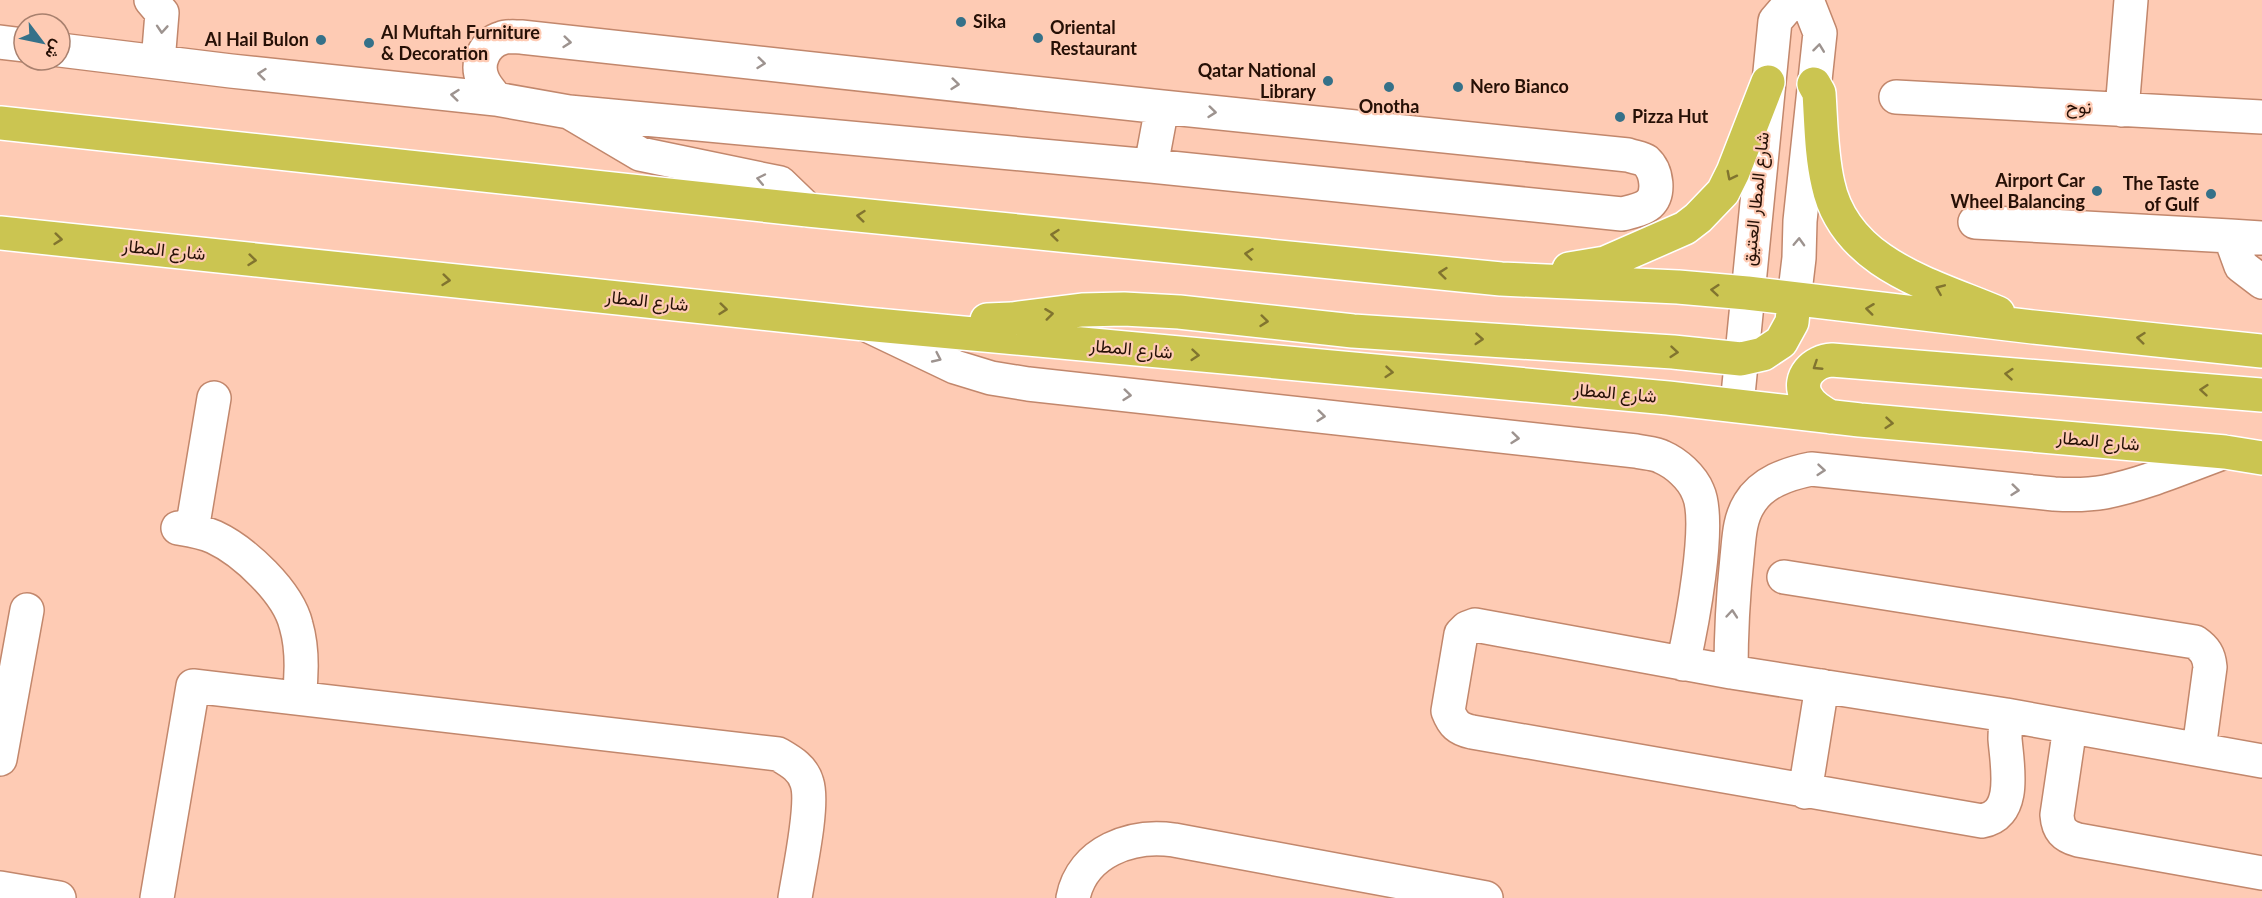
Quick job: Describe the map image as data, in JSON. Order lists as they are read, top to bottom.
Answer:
{
  "streets": {
    "highway": ["شارع المطار"],
    "street": ["نوح", "شارع المطار العتيق"]
  },
  "crossings": [
    ["شارع المطار العتيق", "شارع المطار"]
  ],
  "places": [
    "Sika",
    "Oriental Restaurant",
    "Al Hail Bulon",
    "Al Muftah Furniture & Decoration",
    "Qatar National Library",
    "Onotha",
    "Nero Bianco",
    "Pizza Hut",
    "Airport Car Wheel Balancing",
    "The Taste of Gulf"
  ],
  "north": "bottom right"
}
